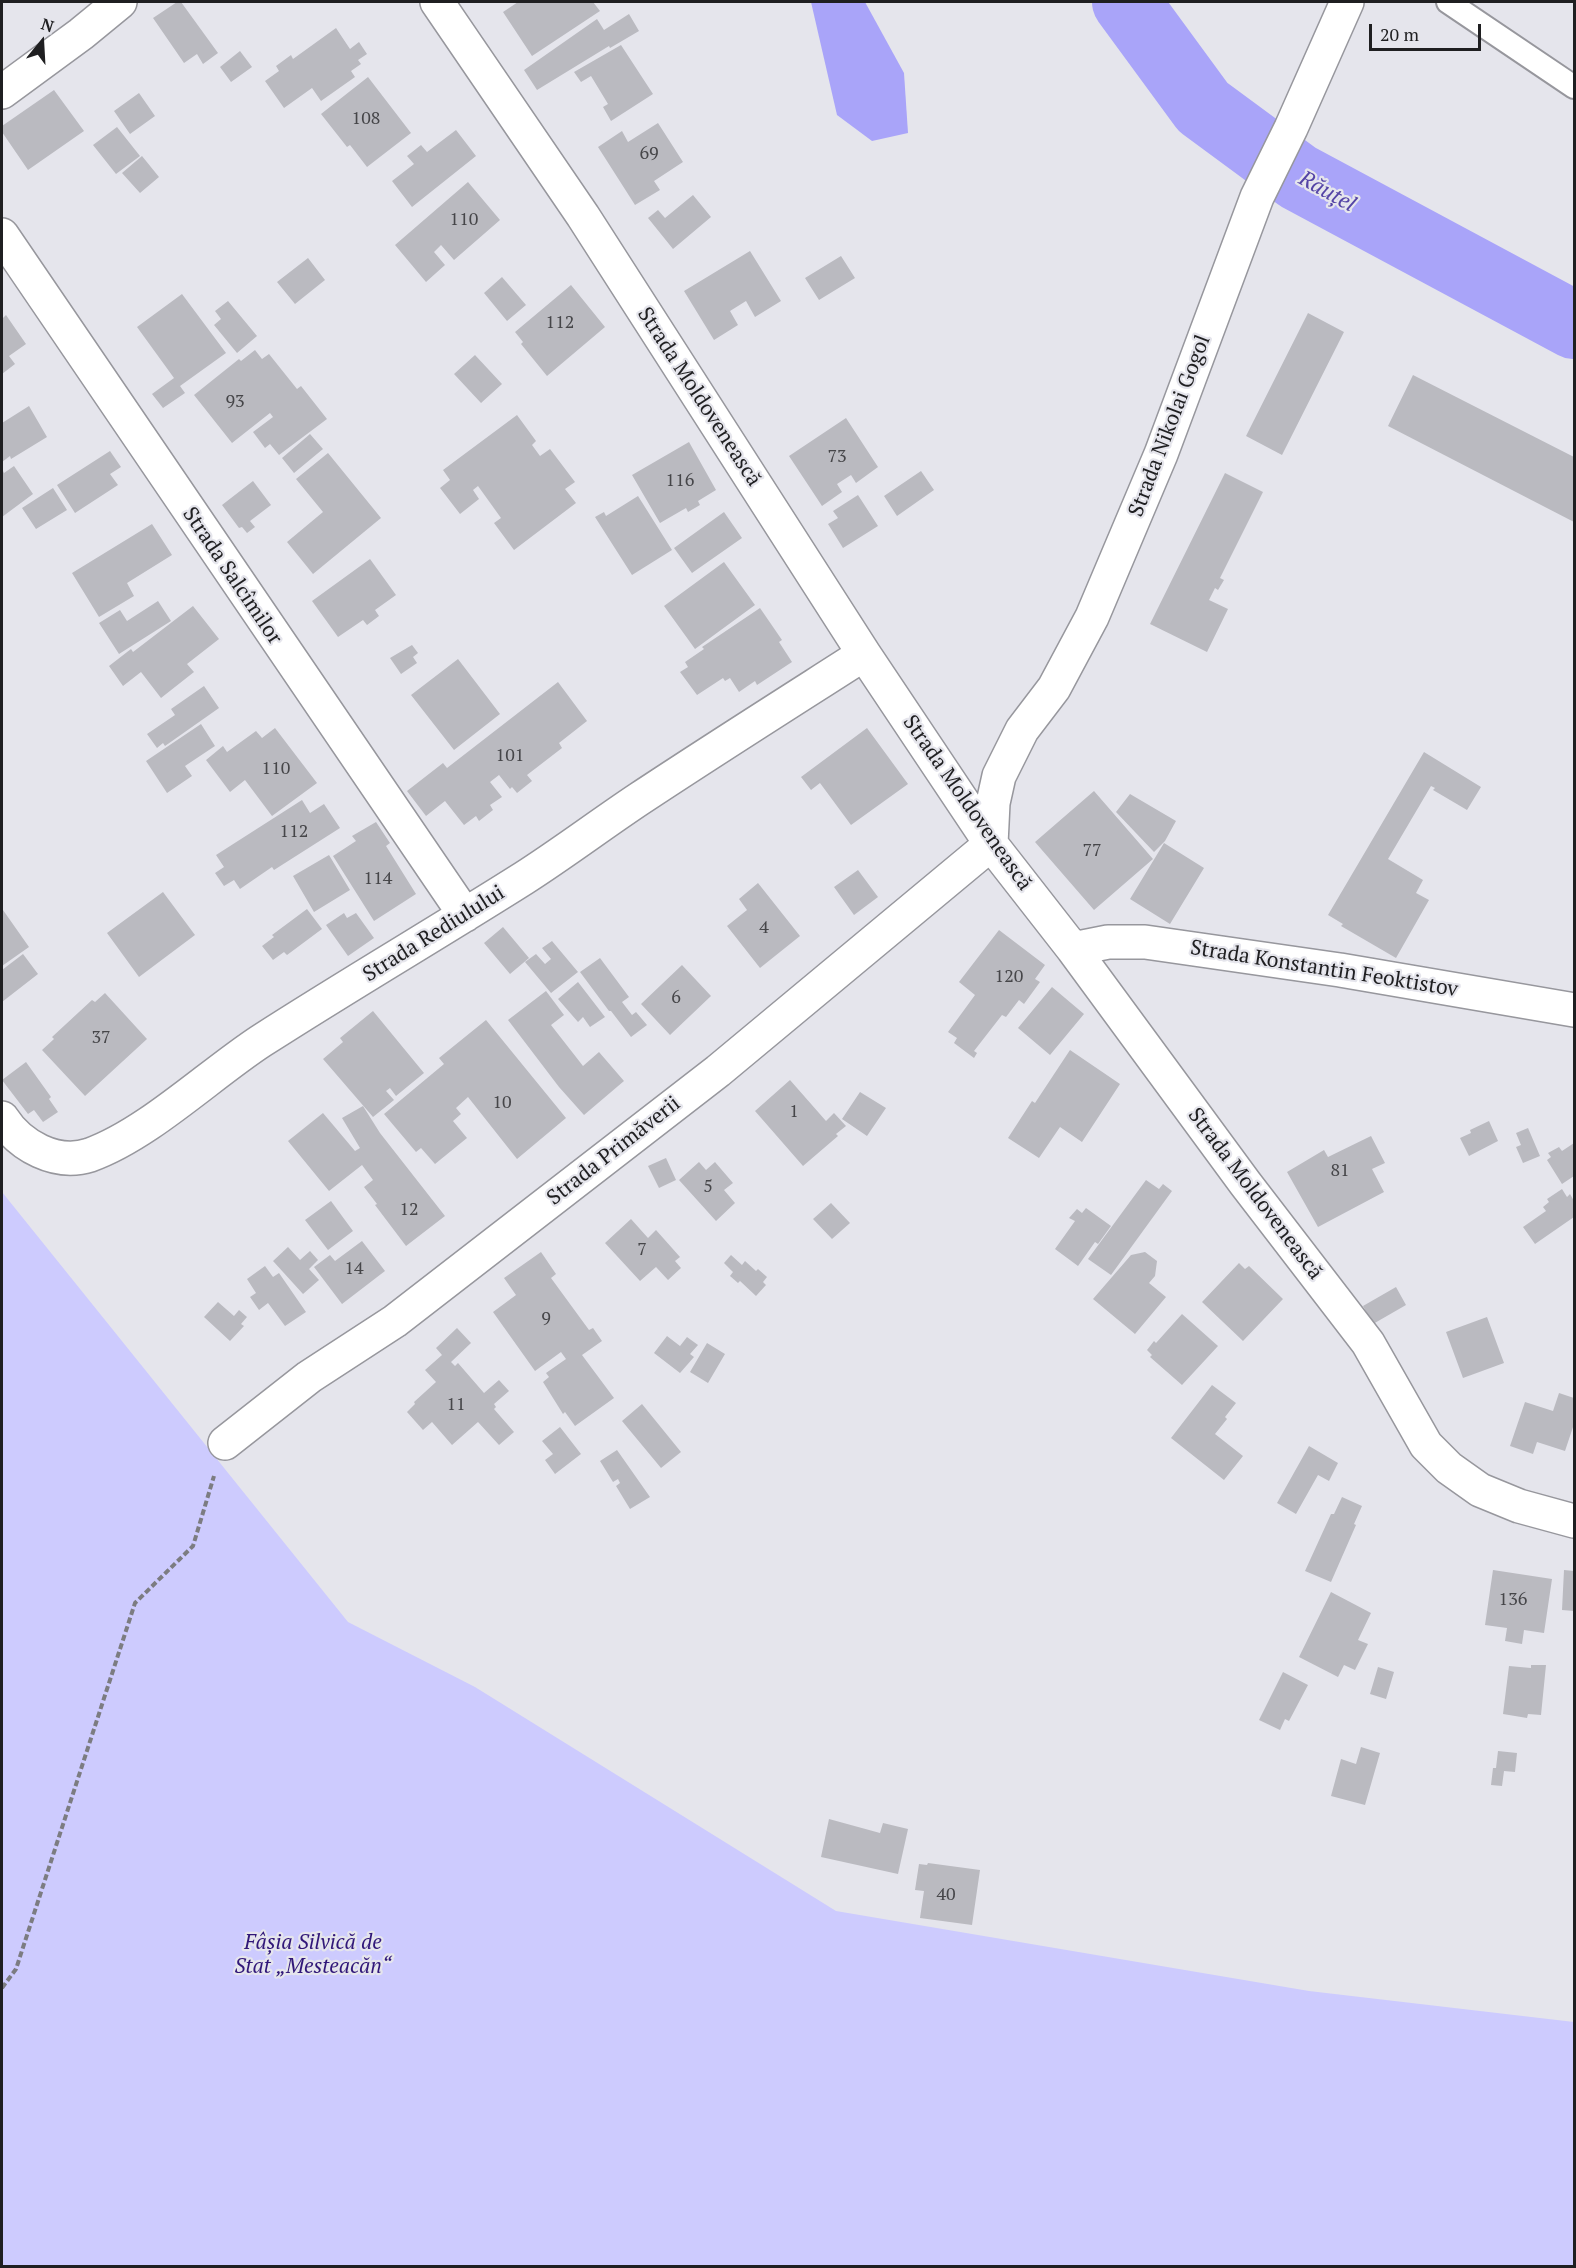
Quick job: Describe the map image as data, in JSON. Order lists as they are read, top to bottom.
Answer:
{
  "streets": {
    "street": [
      "Strada Moldovenească",
      "Strada Nikolai Gogol",
      "Strada Salcîmilor",
      "Strada Rediulului",
      "Strada Konstantin Feoktistov",
      "Strada Primăverii"
    ]
  },
  "crossings": [
    ["Strada Moldovenească", "Strada Nikolai Gogol"],
    ["Strada Moldovenească", "Strada Rediulului"],
    ["Strada Moldovenească", "Strada Konstantin Feoktistov"],
    ["Strada Moldovenească", "Strada Primăverii"],
    ["Strada Nikolai Gogol", "Strada Primăverii"],
    ["Strada Salcîmilor", "Strada Rediulului"]
  ],
  "water": ["Răuțel"],
  "parks": ["Fâșia Silvică de Stat „Mesteacăn“"],
  "house_numbers": [
    "108",
    "69",
    "110",
    "112",
    "93",
    "73",
    "116",
    "101",
    "110",
    "112",
    "77",
    "114",
    "4",
    "120",
    "6",
    "37",
    "10",
    "1",
    "81",
    "5",
    "12",
    "7",
    "14",
    "9",
    "11",
    "136",
    "40"
  ],
  "scale_bar": "20 m",
  "north": "top"
}
